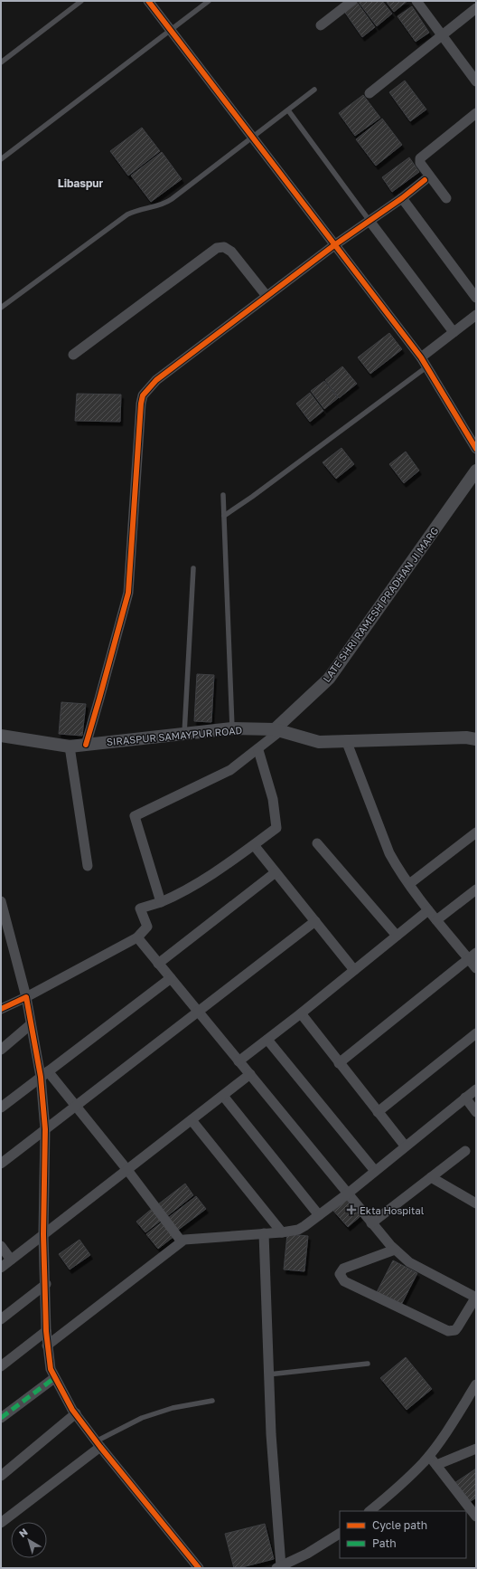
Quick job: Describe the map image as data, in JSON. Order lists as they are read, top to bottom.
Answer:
{
  "streets": {
    "street": ["LATE SHRI RAMESH PRADHAN JI MARG", "SIRASPUR SAMAYPUR ROAD"]
  },
  "crossings": [
    ["LATE SHRI RAMESH PRADHAN JI MARG", "SIRASPUR SAMAYPUR ROAD"]
  ],
  "districts": ["Libaspur"],
  "places": {
    "health": ["Ekta Hospital"]
  },
  "legend": ["Cycle path", "Path"],
  "north": "top left"
}
